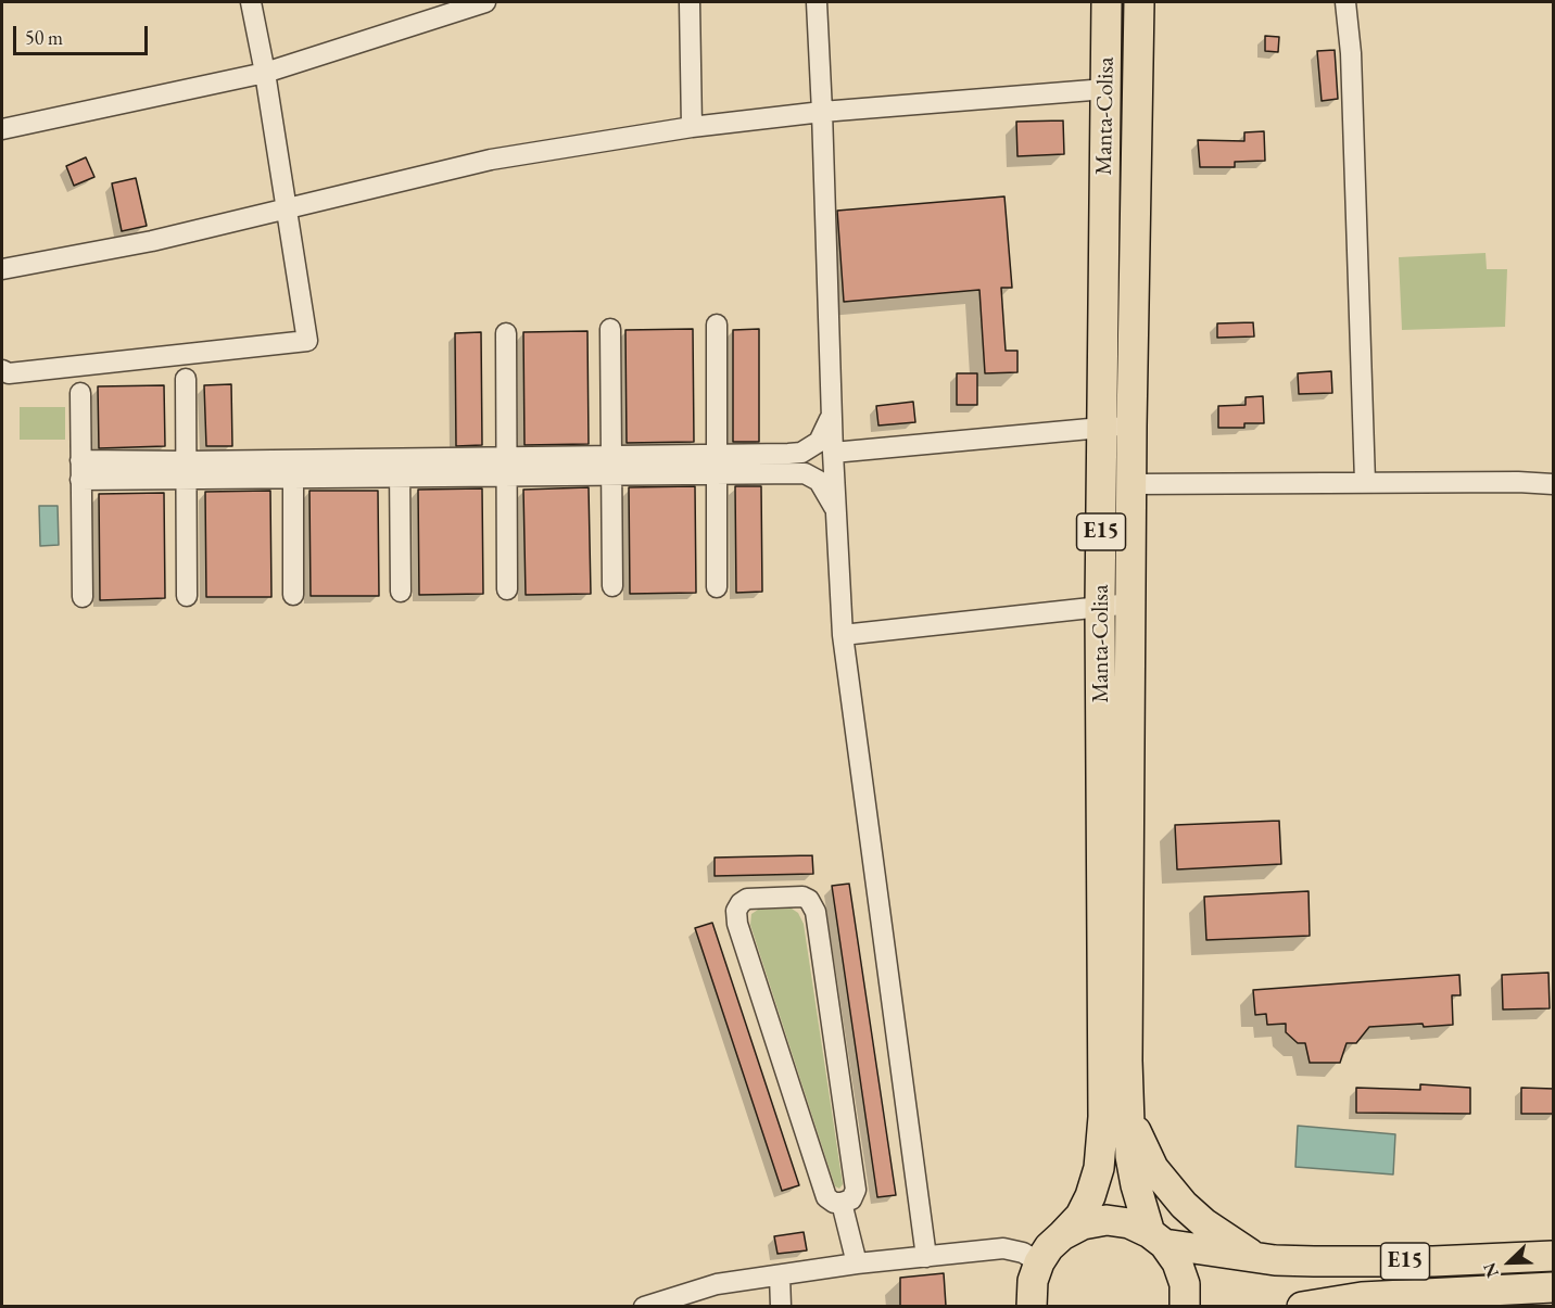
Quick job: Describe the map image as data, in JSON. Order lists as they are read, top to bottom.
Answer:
{
  "streets": {
    "highway": ["Manta-Colisa", "E15"]
  },
  "crossings": [
    ["Manta-Colisa", "E15"]
  ],
  "scale_bar": "50 m",
  "north": "bottom left"
}
